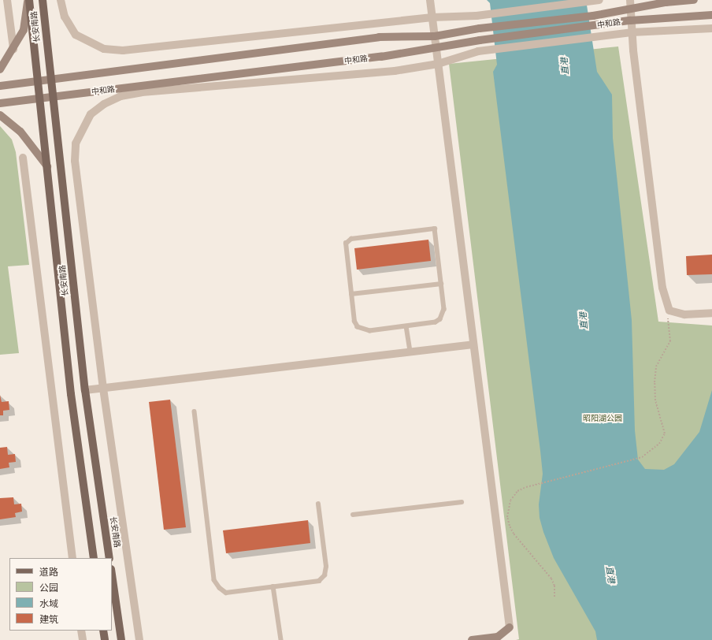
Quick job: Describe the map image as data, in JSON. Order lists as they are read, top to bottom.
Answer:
{
  "streets": {
    "main road": ["中和路", "长安南路"]
  },
  "crossings": [
    ["中和路", "长安南路"]
  ],
  "water": ["直港"],
  "parks": ["昭阳湖公园"],
  "legend": [
    "道路",
    "公园",
    "水域",
    "建筑"
  ]
}
